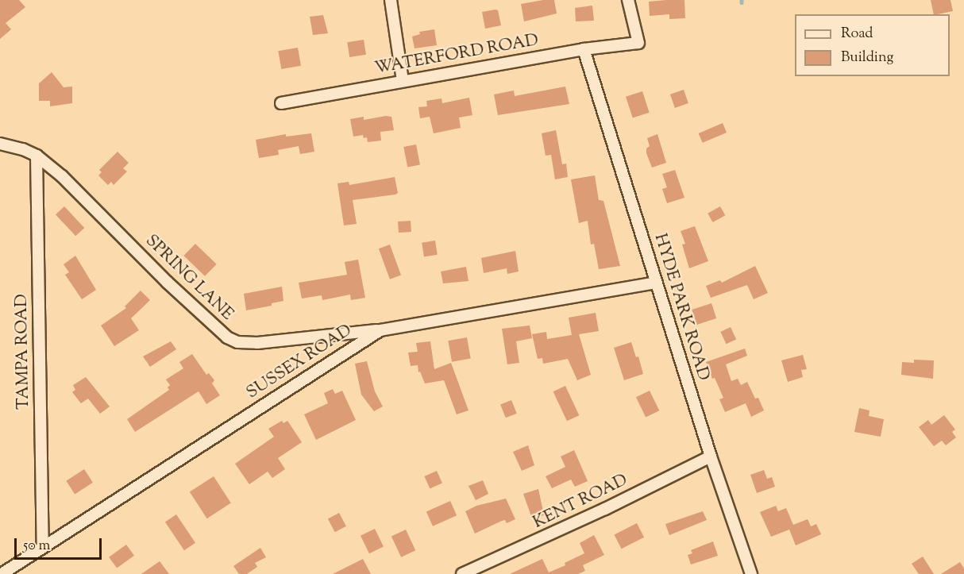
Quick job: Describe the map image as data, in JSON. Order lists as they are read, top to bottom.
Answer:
{
  "streets": {
    "street": [
      "WATERFORD ROAD",
      "SPRING LANE",
      "HYDE PARK ROAD",
      "TAMPA ROAD",
      "SUSSEX ROAD",
      "KENT ROAD"
    ]
  },
  "crossings": [
    ["WATERFORD ROAD", "HYDE PARK ROAD"],
    ["SPRING LANE", "TAMPA ROAD"],
    ["SPRING LANE", "SUSSEX ROAD"],
    ["HYDE PARK ROAD", "SUSSEX ROAD"],
    ["HYDE PARK ROAD", "KENT ROAD"],
    ["TAMPA ROAD", "SUSSEX ROAD"]
  ],
  "legend": ["Road", "Building"],
  "scale_bar": "50 m"
}
